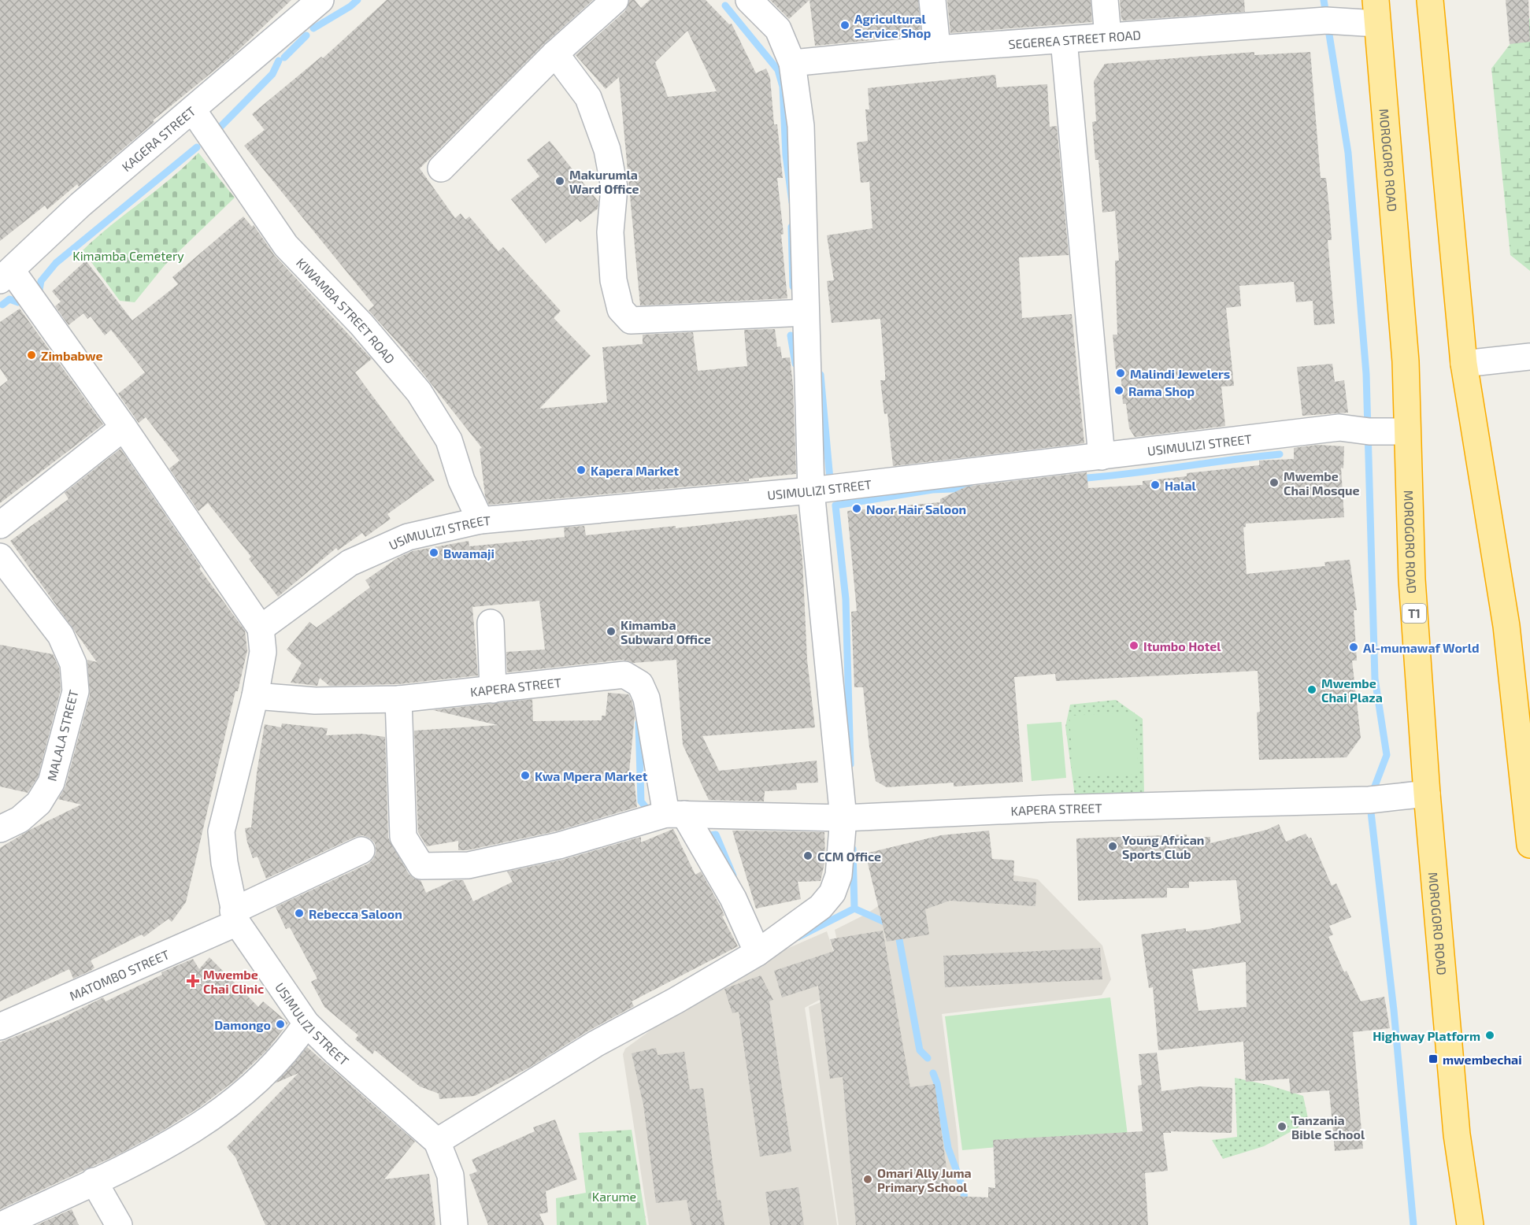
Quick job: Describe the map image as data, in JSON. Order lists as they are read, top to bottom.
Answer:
{
  "streets": {
    "highway": ["MOROGORO ROAD", "T1"],
    "street": [
      "SEGEREA STREET ROAD",
      "KAGERA STREET",
      "KIWAMBA STREET ROAD",
      "USIMULIZI STREET",
      "KAPERA STREET",
      "MALALA STREET",
      "MATOMBO STREET"
    ]
  },
  "crossings": [
    ["SEGEREA STREET ROAD", "MOROGORO ROAD"],
    ["KAGERA STREET", "KIWAMBA STREET ROAD"],
    ["KAGERA STREET", "USIMULIZI STREET"],
    ["MOROGORO ROAD", "USIMULIZI STREET"],
    ["MOROGORO ROAD", "KAPERA STREET"],
    ["KIWAMBA STREET ROAD", "USIMULIZI STREET"],
    ["USIMULIZI STREET", "KAPERA STREET"],
    ["USIMULIZI STREET", "MATOMBO STREET"]
  ],
  "parks": ["Kimamba Cemetery", "Karume"],
  "places": {
    "other": [
      "Agricultural Service Shop",
      "Makurumla Ward Office",
      "Zimbabwe",
      "Malindi Jewelers",
      "Rama Shop",
      "Kapera Market",
      "Mwembe Chai Mosque",
      "Halal",
      "Noor Hair Saloon",
      "Bwamaji",
      "Kimamba Subward Office",
      "Itumbo Hotel",
      "Al-mumawaf World",
      "Mwembe Chai Plaza",
      "Kwa Mpera Market",
      "Young African Sports Club",
      "CCM Office",
      "Rebecca Saloon",
      "Damongo",
      "Highway Platform",
      "Tanzania Bible School",
      "Omari Ally Juma Primary School"
    ],
    "health": ["Mwembe Chai Clinic"],
    "transit": ["mwembechai"]
  }
}
